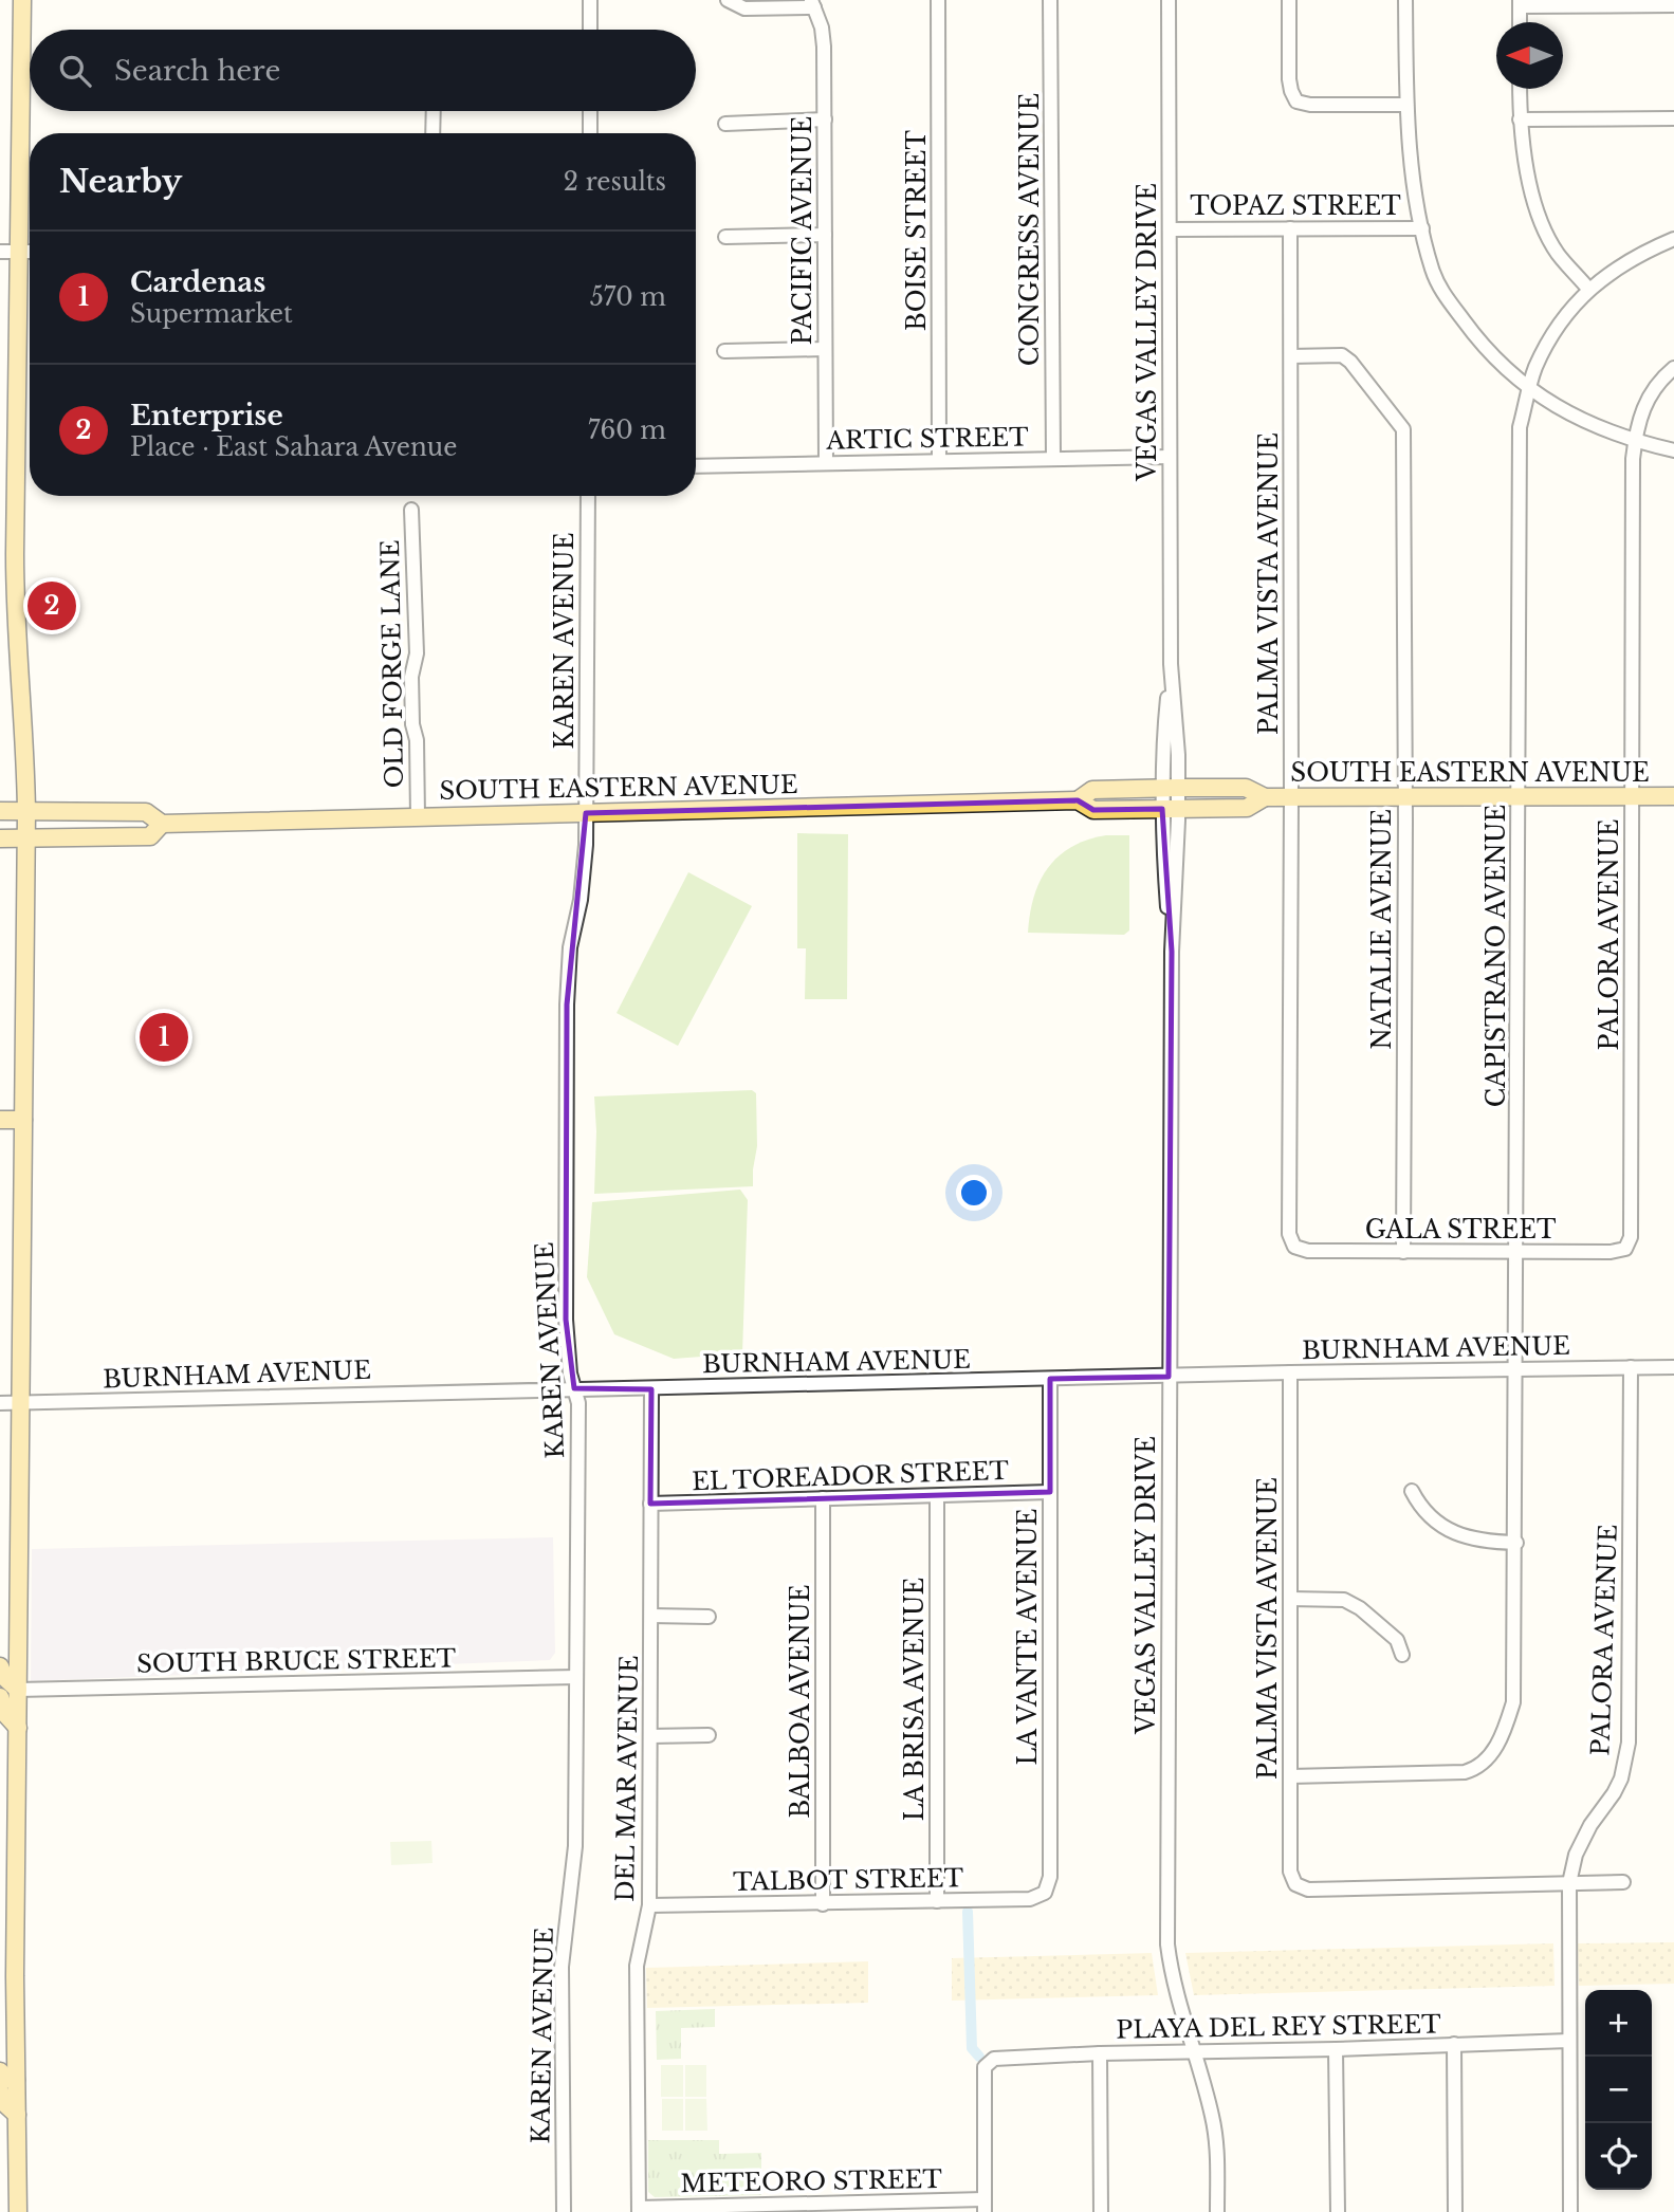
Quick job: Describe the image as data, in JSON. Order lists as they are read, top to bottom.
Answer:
{
  "streets": {
    "main road": ["SOUTH EASTERN AVENUE"],
    "street": [
      "TOPAZ STREET",
      "CONGRESS AVENUE",
      "PACIFIC AVENUE",
      "BOISE STREET",
      "VEGAS VALLEY DRIVE",
      "ARTIC STREET",
      "PALMA VISTA AVENUE",
      "KAREN AVENUE",
      "OLD FORGE LANE",
      "NATALIE AVENUE",
      "PALORA AVENUE",
      "CAPISTRANO AVENUE",
      "GALA STREET",
      "BURNHAM AVENUE",
      "EL TOREADOR STREET",
      "LA VANTE AVENUE",
      "SOUTH BRUCE STREET",
      "LA BRISA AVENUE",
      "BALBOA AVENUE",
      "DEL MAR AVENUE",
      "TALBOT STREET",
      "PLAYA DEL REY STREET",
      "METEORO STREET"
    ]
  },
  "crossings": [
    ["TOPAZ STREET", "VEGAS VALLEY DRIVE"],
    ["TOPAZ STREET", "PALMA VISTA AVENUE"],
    ["CONGRESS AVENUE", "ARTIC STREET"],
    ["PACIFIC AVENUE", "ARTIC STREET"],
    ["BOISE STREET", "ARTIC STREET"],
    ["VEGAS VALLEY DRIVE", "ARTIC STREET"],
    ["VEGAS VALLEY DRIVE", "SOUTH EASTERN AVENUE"],
    ["VEGAS VALLEY DRIVE", "BURNHAM AVENUE"],
    ["VEGAS VALLEY DRIVE", "PLAYA DEL REY STREET"],
    ["PALMA VISTA AVENUE", "SOUTH EASTERN AVENUE"],
    ["PALMA VISTA AVENUE", "NATALIE AVENUE"],
    ["PALMA VISTA AVENUE", "PALORA AVENUE"],
    ["PALMA VISTA AVENUE", "CAPISTRANO AVENUE"],
    ["PALMA VISTA AVENUE", "GALA STREET"],
    ["PALMA VISTA AVENUE", "BURNHAM AVENUE"],
    ["KAREN AVENUE", "SOUTH EASTERN AVENUE"],
    ["KAREN AVENUE", "BURNHAM AVENUE"],
    ["KAREN AVENUE", "SOUTH BRUCE STREET"],
    ["OLD FORGE LANE", "SOUTH EASTERN AVENUE"],
    ["SOUTH EASTERN AVENUE", "NATALIE AVENUE"],
    ["SOUTH EASTERN AVENUE", "PALORA AVENUE"],
    ["SOUTH EASTERN AVENUE", "CAPISTRANO AVENUE"],
    ["NATALIE AVENUE", "GALA STREET"],
    ["PALORA AVENUE", "GALA STREET"],
    ["PALORA AVENUE", "BURNHAM AVENUE"],
    ["PALORA AVENUE", "PLAYA DEL REY STREET"],
    ["CAPISTRANO AVENUE", "GALA STREET"],
    ["CAPISTRANO AVENUE", "BURNHAM AVENUE"],
    ["BURNHAM AVENUE", "LA VANTE AVENUE"],
    ["BURNHAM AVENUE", "DEL MAR AVENUE"],
    ["EL TOREADOR STREET", "LA VANTE AVENUE"],
    ["EL TOREADOR STREET", "LA BRISA AVENUE"],
    ["EL TOREADOR STREET", "BALBOA AVENUE"],
    ["EL TOREADOR STREET", "DEL MAR AVENUE"],
    ["LA VANTE AVENUE", "TALBOT STREET"],
    ["LA BRISA AVENUE", "TALBOT STREET"],
    ["BALBOA AVENUE", "TALBOT STREET"],
    ["DEL MAR AVENUE", "TALBOT STREET"],
    ["DEL MAR AVENUE", "METEORO STREET"],
    ["PLAYA DEL REY STREET", "METEORO STREET"]
  ],
  "north": "left",
  "page": {
    "search": "Search here",
    "heading": ["Nearby", "2 results"],
    "list": [
      {
        "mark": "1",
        "name": "Cardenas",
        "note": "Supermarket",
        "value": "570 m"
      },
      {
        "mark": "2",
        "name": "Enterprise",
        "note": "Place · East Sahara Avenue",
        "value": "760 m"
      }
    ],
    "pins": ["2", "1"],
    "map_buttons": ["+", "−"]
  }
}
